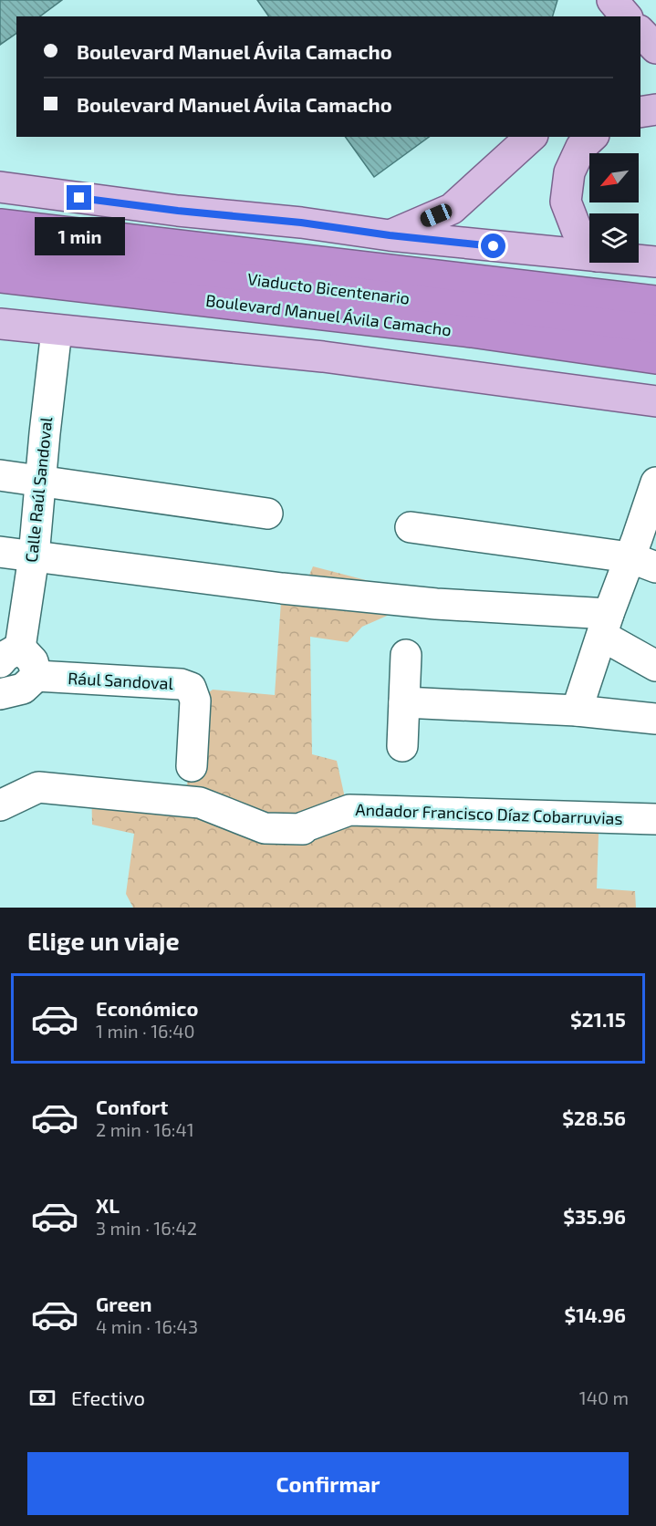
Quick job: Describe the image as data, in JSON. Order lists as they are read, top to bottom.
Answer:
{
  "streets": {
    "highway": ["Viaducto Bicentenario", "Boulevard Manuel Ávila Camacho"],
    "street": ["Calle Raúl Sandoval", "Rául Sandoval", "Andador Francisco Díaz Cobarruvias"]
  },
  "north": "bottom left",
  "page": {
    "banner": ["Boulevard Manuel Ávila Camacho", "Boulevard Manuel Ávila Camacho"],
    "bubble": "1 min",
    "heading": "Elige un viaje",
    "list": [
      {
        "name": "Económico",
        "note": "1 min · 16:40",
        "value": "$21.15"
      },
      {
        "name": "Confort",
        "note": "2 min · 16:41",
        "value": "$28.56"
      },
      {
        "name": "XL",
        "note": "3 min · 16:42",
        "value": "$35.96"
      },
      {
        "name": "Green",
        "note": "4 min · 16:43",
        "value": "$14.96"
      }
    ],
    "pay": ["Efectivo", "140 m"],
    "buttons": "Confirmar"
  }
}
